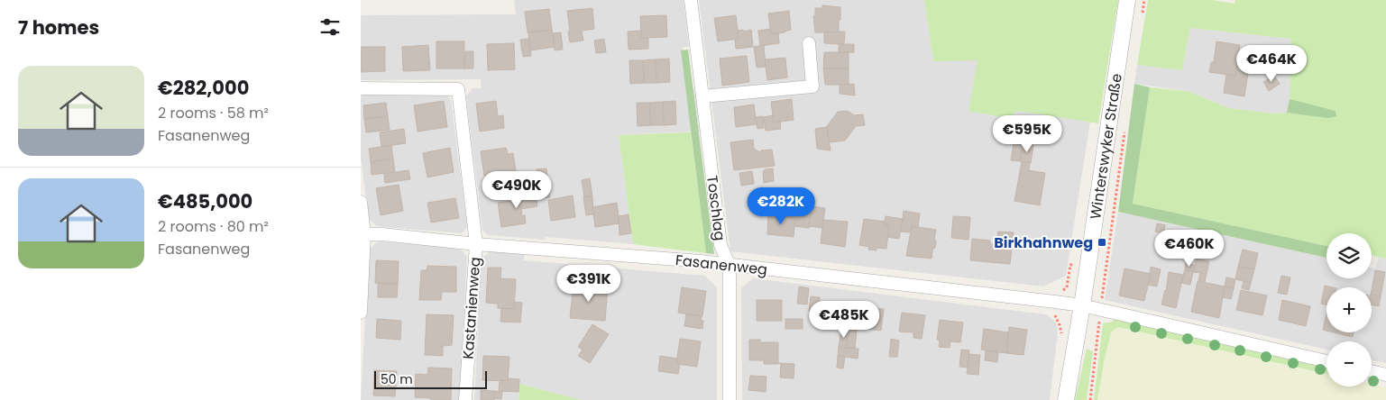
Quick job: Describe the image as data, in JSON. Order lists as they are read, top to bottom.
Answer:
{
  "streets": {
    "street": [
      "Winterswyker Straße",
      "Toschlag",
      "Fasanenweg",
      "Kastanienweg"
    ]
  },
  "crossings": [
    ["Winterswyker Straße", "Fasanenweg"],
    ["Toschlag", "Fasanenweg"],
    ["Fasanenweg", "Kastanienweg"]
  ],
  "places": {
    "transit": ["Birkhahnweg"]
  },
  "scale_bar": "50 m",
  "page": {
    "heading": "7 homes",
    "price": [
      "€464K",
      "€595K",
      "€490K",
      "€282K",
      "€460K",
      "€391K",
      "€485K"
    ],
    "list": [
      {
        "name": "€282,000",
        "note": "2 rooms · 58 m² · Fasanenweg"
      },
      {
        "name": "€485,000",
        "note": "2 rooms · 80 m² · Fasanenweg"
      }
    ],
    "map_buttons": ["+", "−"],
    "scale": "50 m"
  }
}
